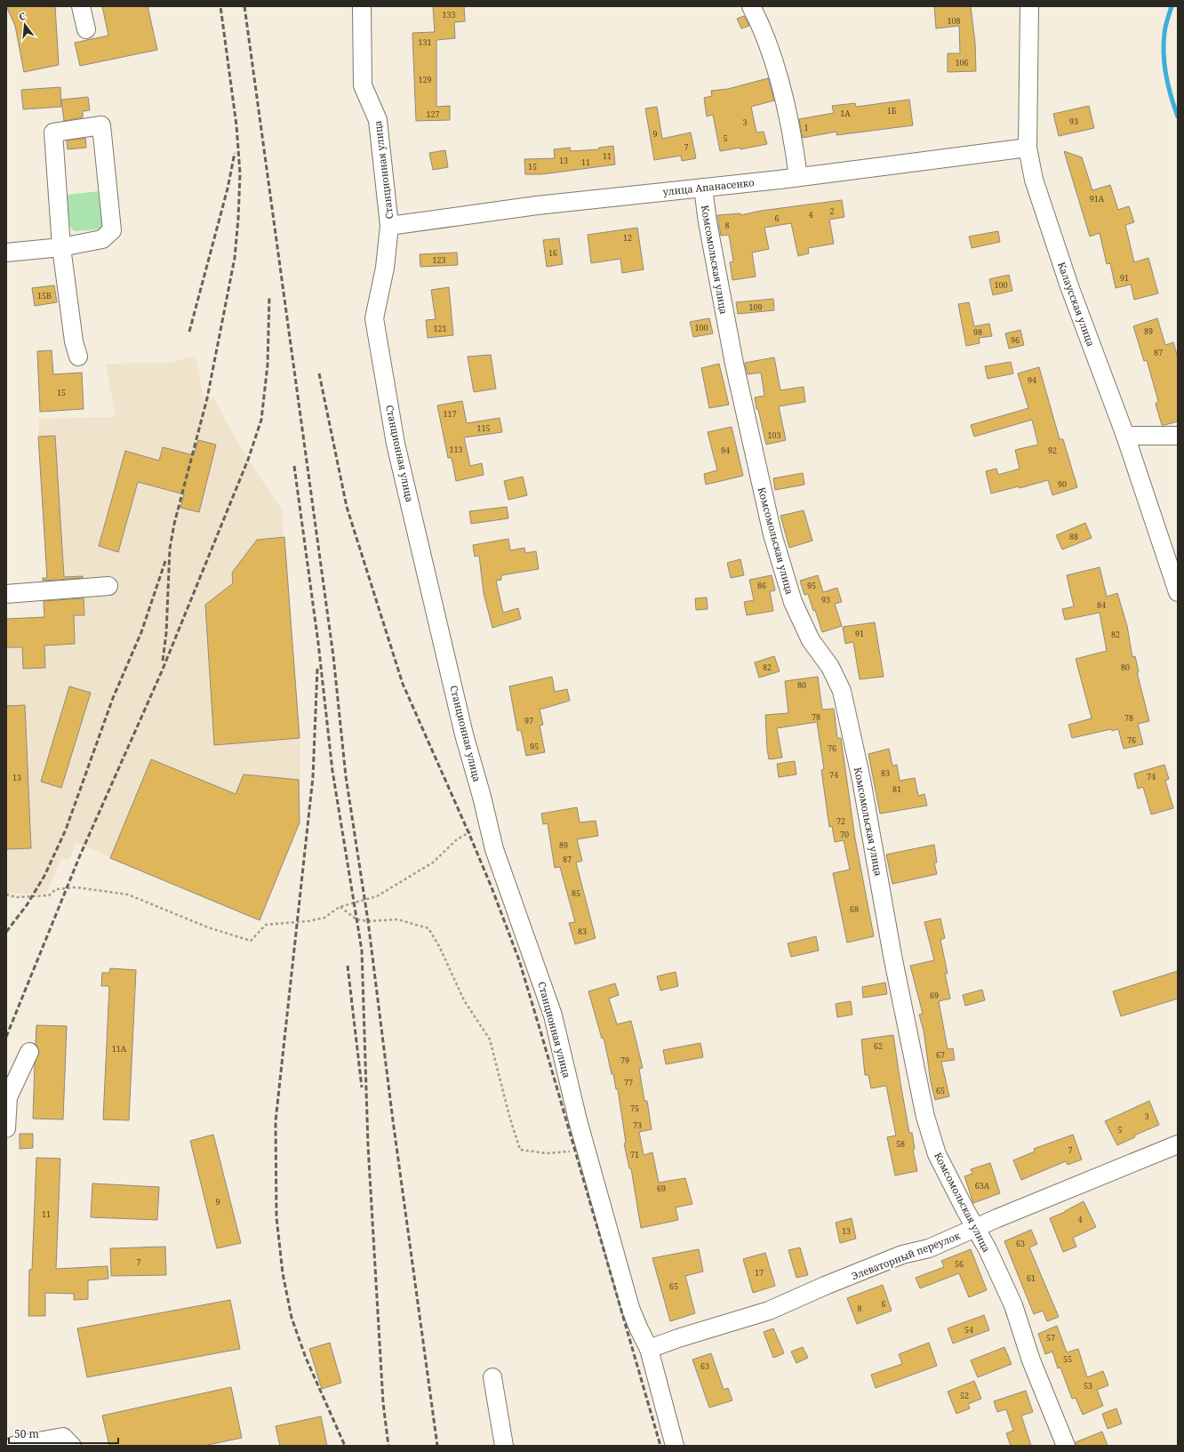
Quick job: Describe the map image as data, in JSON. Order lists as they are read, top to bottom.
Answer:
{
  "streets": {
    "street": [
      "Станционная улица",
      "улица Апанасенко",
      "Комсомольская улица",
      "Калаусская улица",
      "Элеваторный переулок"
    ]
  },
  "crossings": [
    ["Станционная улица", "улица Апанасенко"],
    ["Станционная улица", "Элеваторный переулок"],
    ["улица Апанасенко", "Комсомольская улица"],
    ["улица Апанасенко", "Калаусская улица"],
    ["Комсомольская улица", "Элеваторный переулок"]
  ],
  "house_numbers": [
    "133",
    "108",
    "131",
    "106",
    "129",
    "1Б",
    "1А",
    "127",
    "93",
    "3",
    "1",
    "9",
    "5",
    "7",
    "11",
    "13",
    "11",
    "15",
    "91А",
    "2",
    "4",
    "6",
    "8",
    "12",
    "16",
    "123",
    "91",
    "100",
    "15В",
    "109",
    "100",
    "121",
    "89",
    "98",
    "96",
    "87",
    "94",
    "15",
    "117",
    "115",
    "103",
    "113",
    "94",
    "92",
    "90",
    "88",
    "86",
    "95",
    "93",
    "84",
    "91",
    "82",
    "82",
    "80",
    "80",
    "78",
    "78",
    "97",
    "76",
    "95",
    "76",
    "83",
    "74",
    "74",
    "13",
    "81",
    "72",
    "70",
    "89",
    "87",
    "85",
    "68",
    "83",
    "69",
    "62",
    "11А",
    "67",
    "79",
    "77",
    "65",
    "75",
    "3",
    "73",
    "5",
    "58",
    "7",
    "71",
    "63А",
    "69",
    "9",
    "11",
    "4",
    "13",
    "63",
    "7",
    "56",
    "17",
    "61",
    "65",
    "6",
    "8",
    "54",
    "57",
    "55",
    "63",
    "53",
    "52"
  ],
  "scale_bar": "50 m",
  "north": "top"
}
